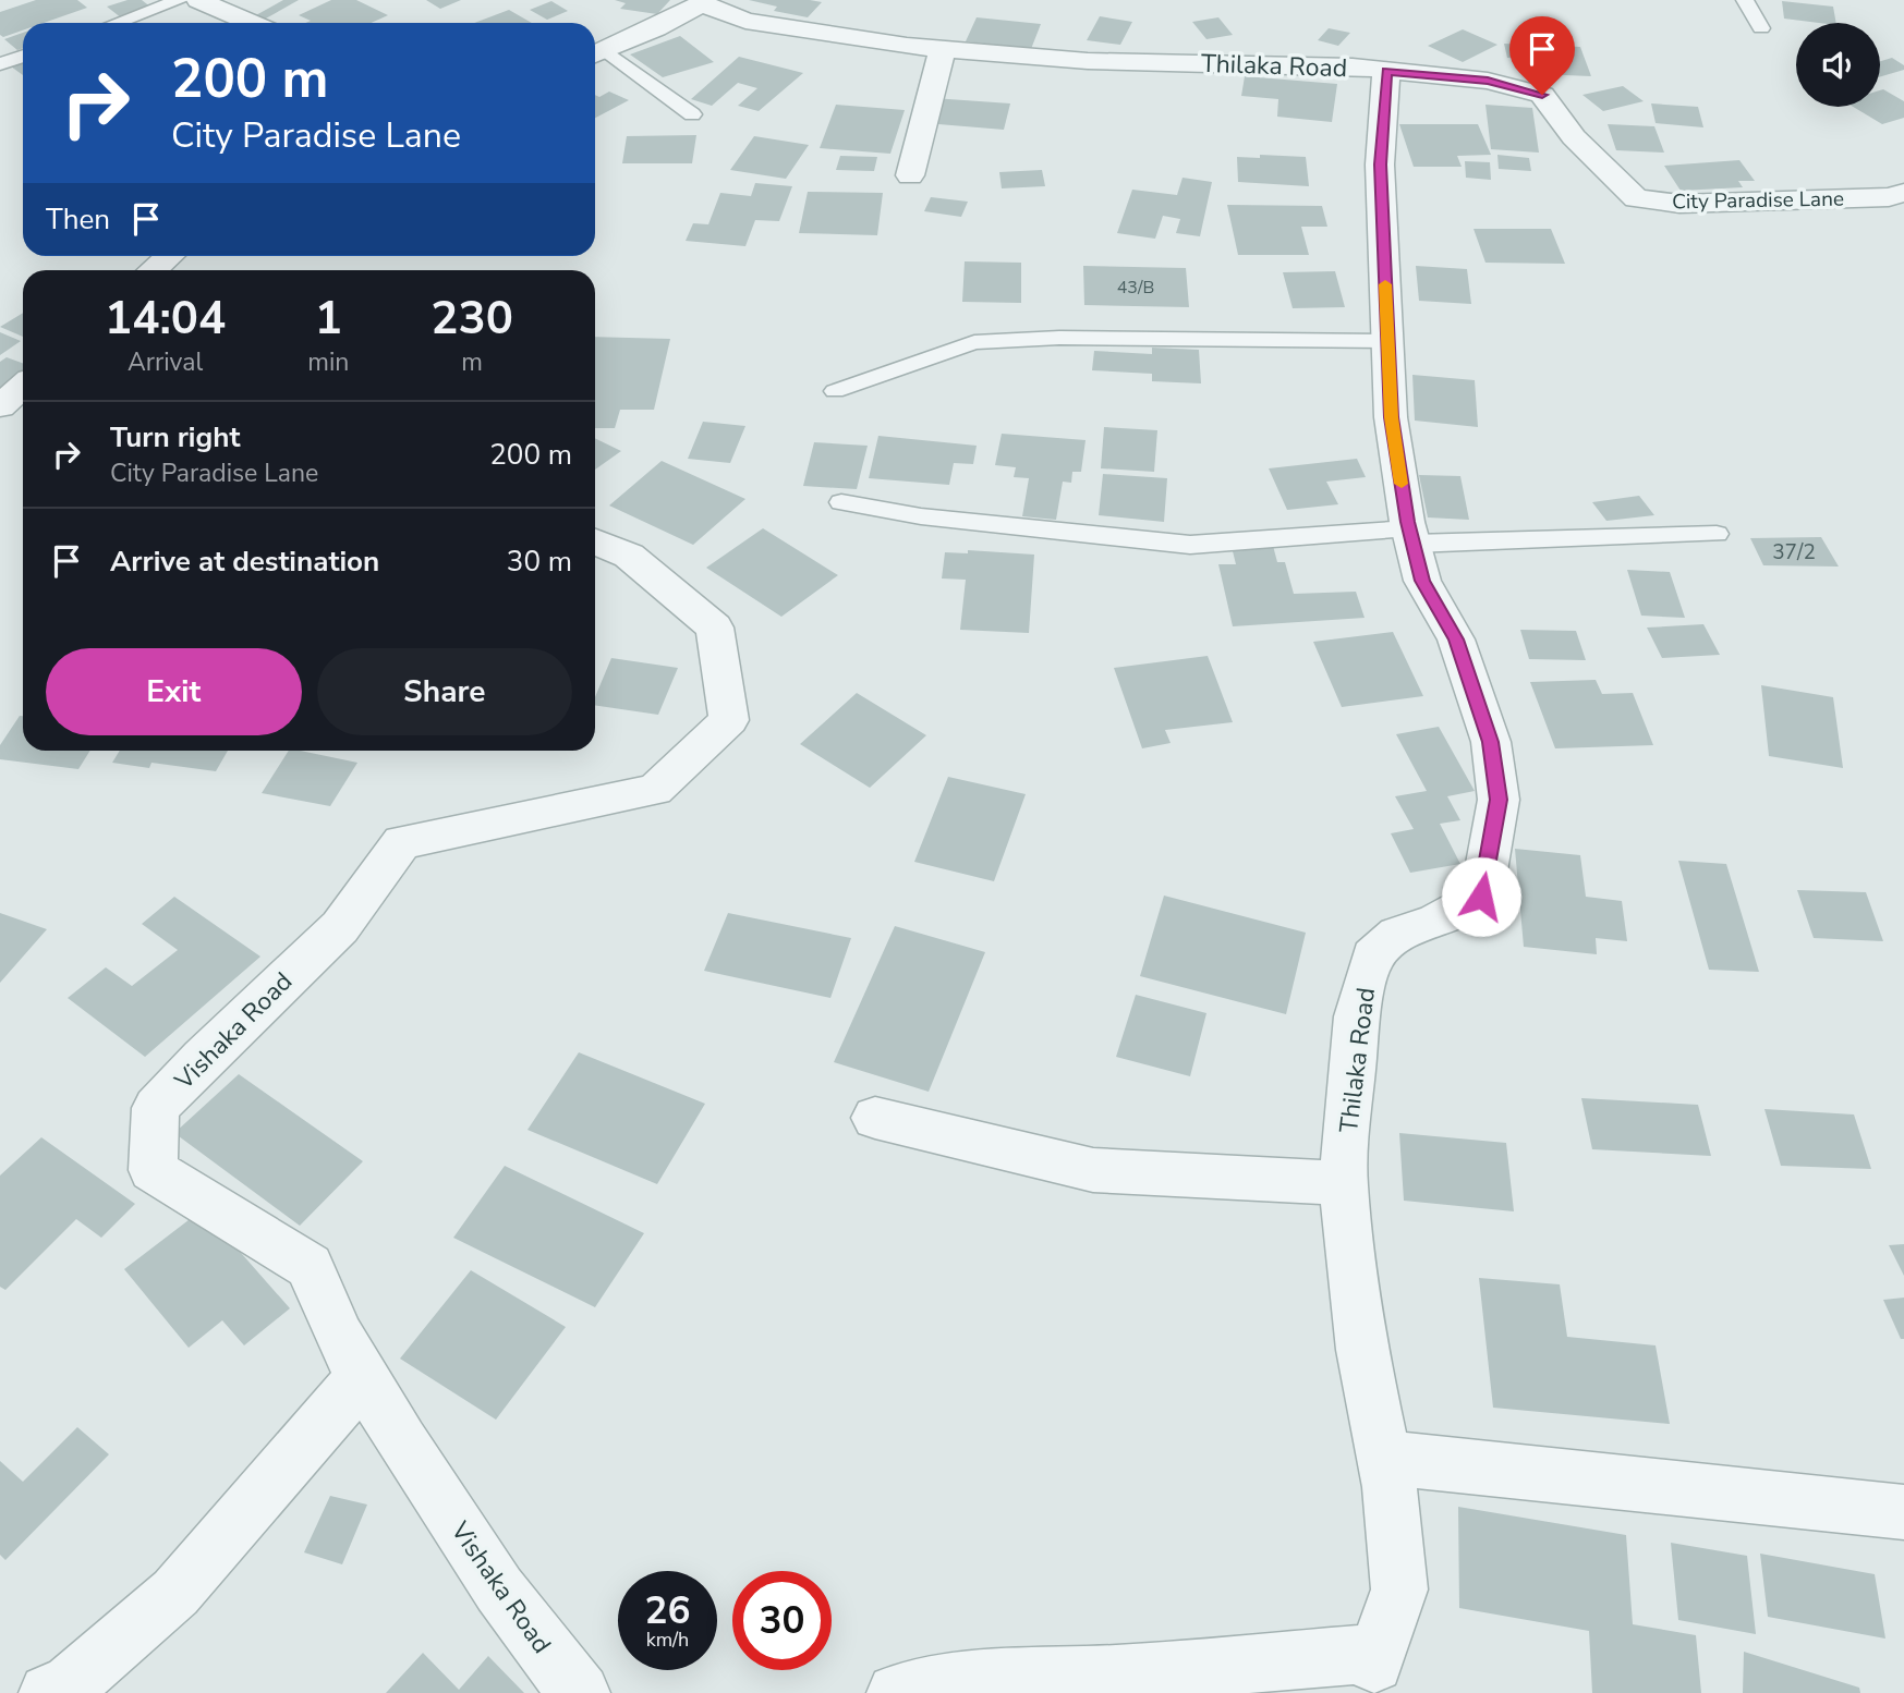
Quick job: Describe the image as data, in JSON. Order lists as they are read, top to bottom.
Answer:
{
  "streets": {
    "street": ["Thilaka Road", "City Paradise Lane", "Vishaka Road"]
  },
  "crossings": [
    ["Thilaka Road", "City Paradise Lane"]
  ],
  "house_numbers": ["43/B", "37/2"],
  "page": {
    "turn": ["200 m", "City Paradise Lane"],
    "then": "Then",
    "eta": [
      "14:04",
      "Arrival",
      "1",
      "min",
      "230",
      "m"
    ],
    "list": [
      {
        "name": "Turn right",
        "note": "City Paradise Lane",
        "value": "200 m"
      },
      {
        "name": "Arrive at destination",
        "value": "30 m"
      }
    ],
    "buttons": ["Exit", "Share"],
    "speed": "26 km/h",
    "limit": "30"
  }
}
